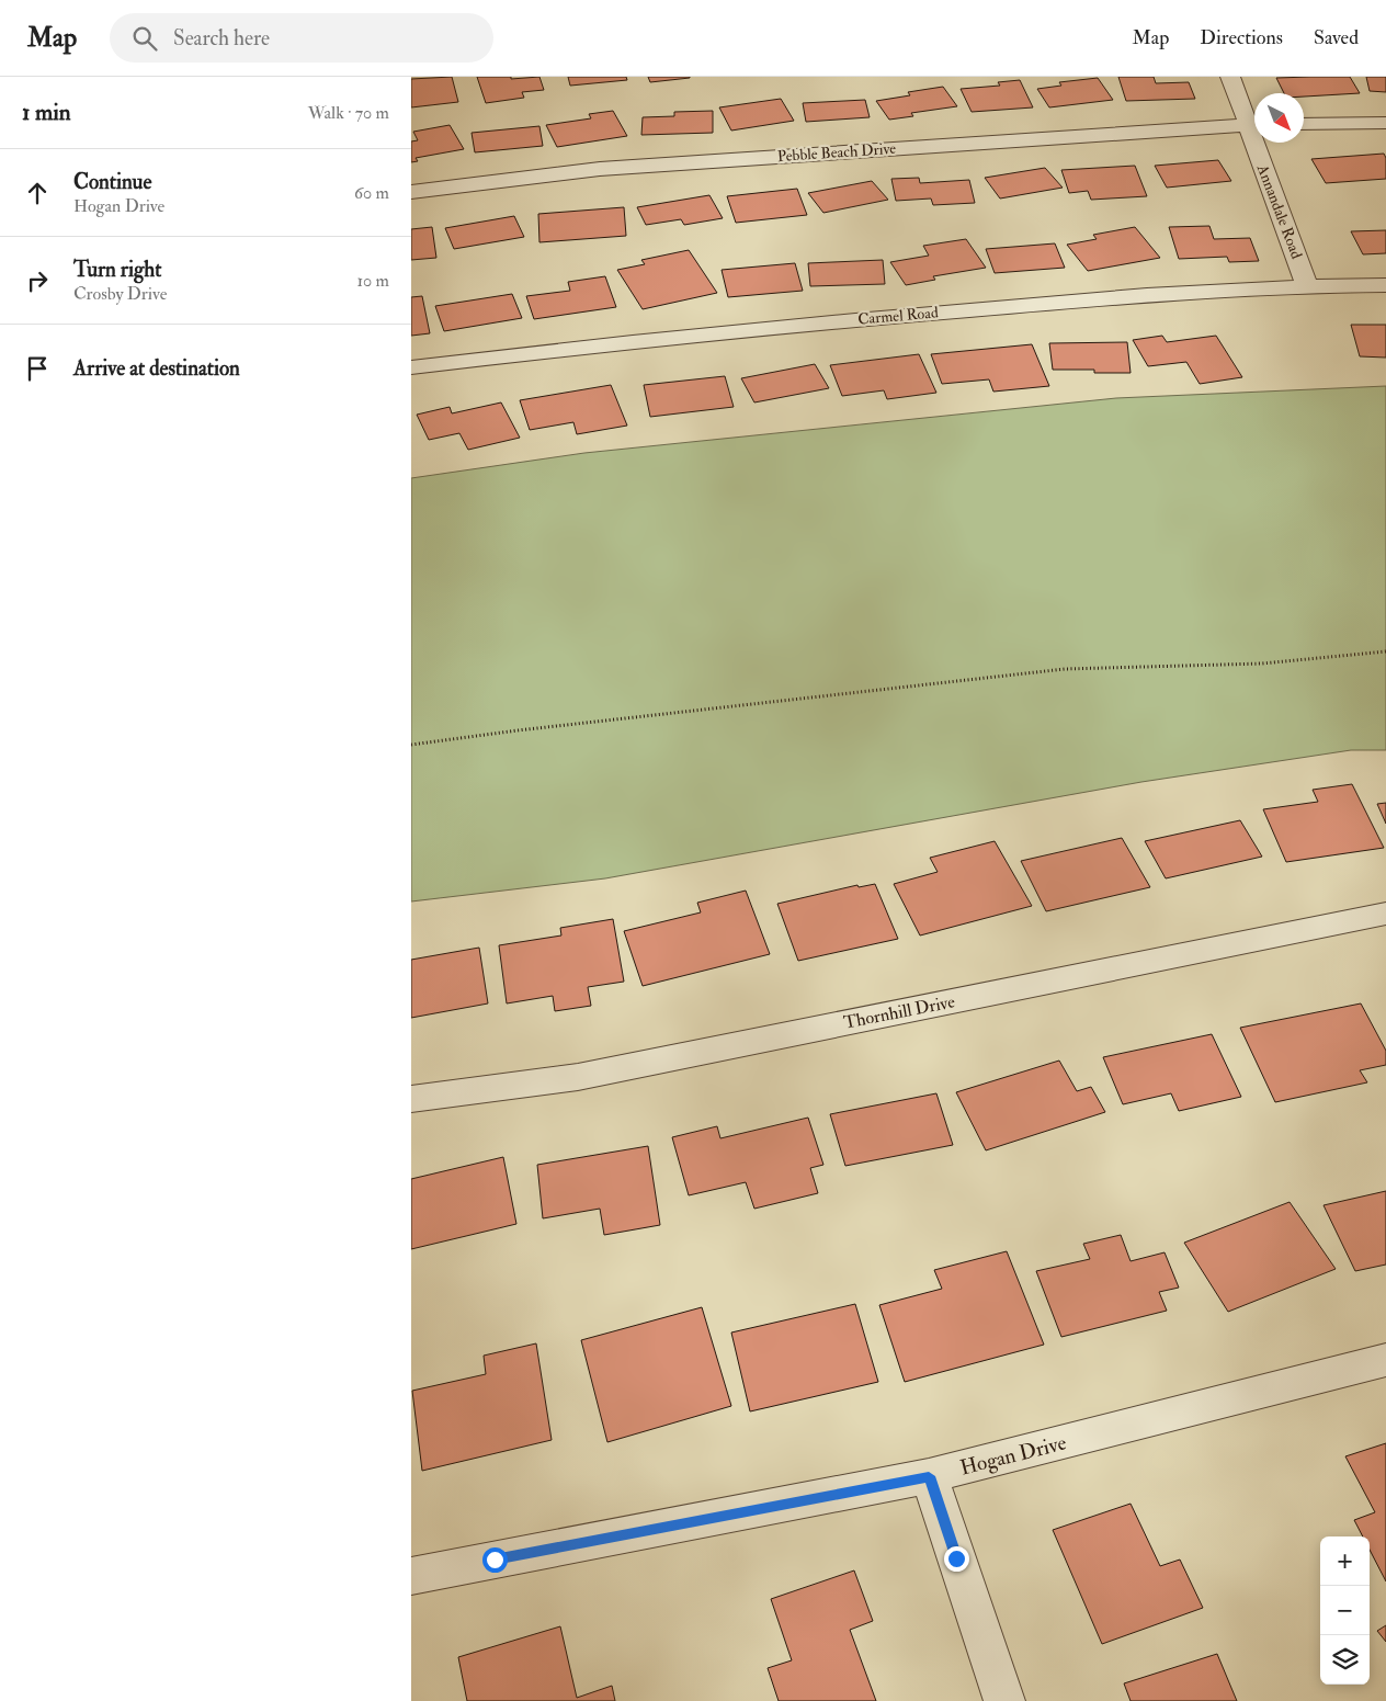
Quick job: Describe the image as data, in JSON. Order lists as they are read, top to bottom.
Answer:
{
  "streets": {
    "street": [
      "Pebble Beach Drive",
      "Annandale Road",
      "Carmel Road",
      "Thornhill Drive",
      "Hogan Drive"
    ]
  },
  "crossings": [
    ["Pebble Beach Drive", "Annandale Road"],
    ["Annandale Road", "Carmel Road"]
  ],
  "north": "bottom right",
  "page": {
    "header": "Map",
    "search": "Search here",
    "nav": ["Map", "Directions", "Saved"],
    "heading": ["1 min", "Walk · 70 m"],
    "list": [
      ["Continue", "Hogan Drive", "60 m"],
      ["Turn right", "Crosby Drive", "10 m"],
      "Arrive at destination"
    ],
    "map_buttons": ["+", "−"]
  }
}
